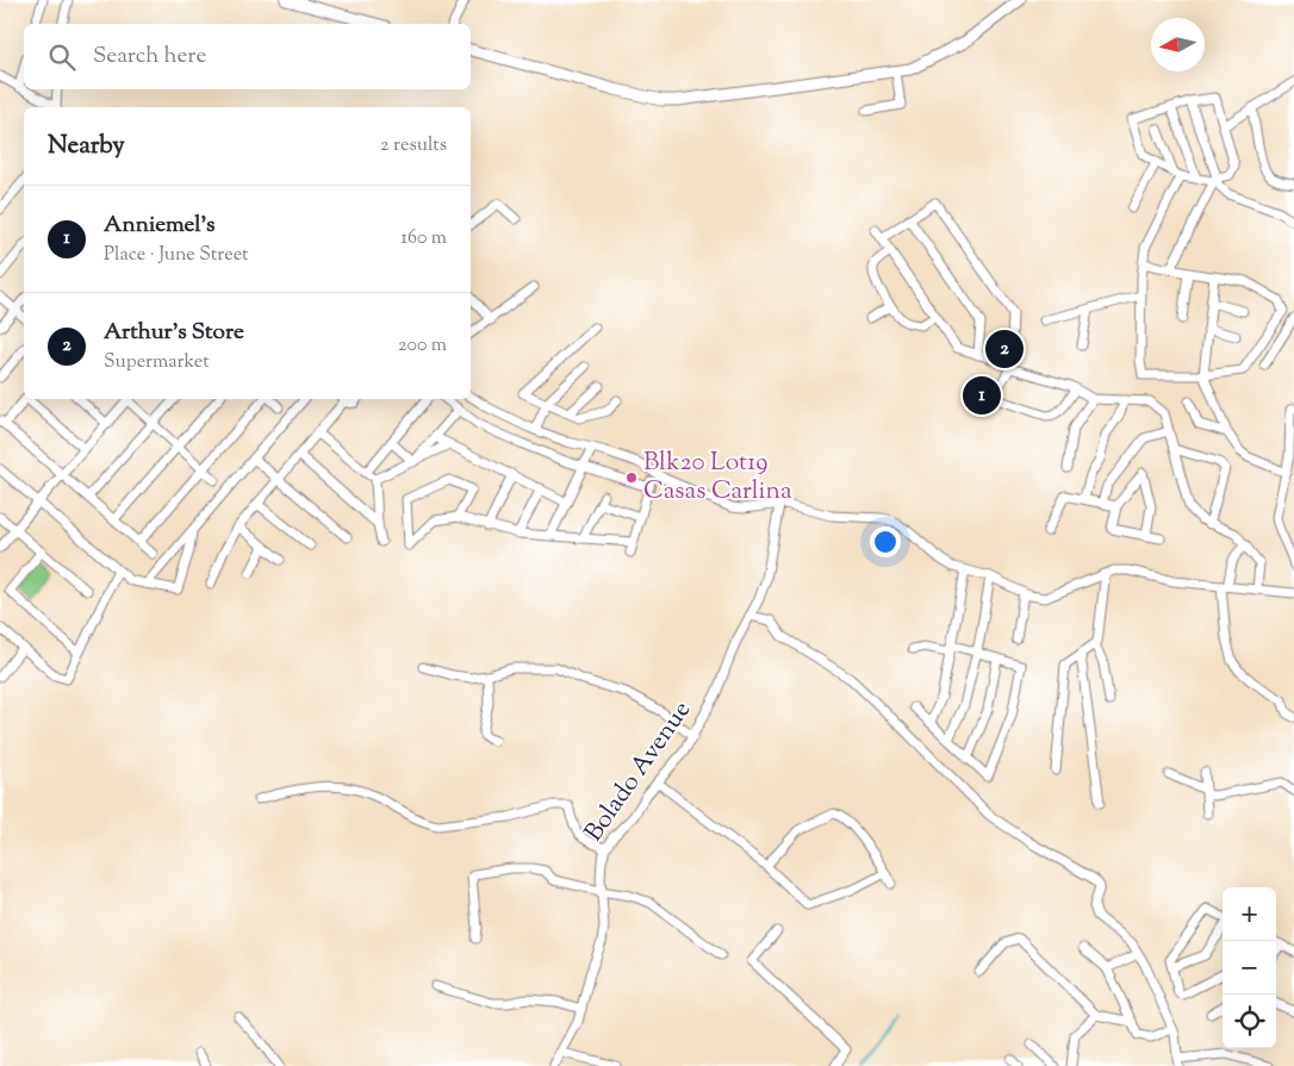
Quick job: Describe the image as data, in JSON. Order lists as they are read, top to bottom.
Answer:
{
  "streets": {
    "street": ["Bolado Avenue"]
  },
  "places": ["Blk20 Lot19 Casas Carlina"],
  "north": "left",
  "page": {
    "search": "Search here",
    "heading": ["Nearby", "2 results"],
    "list": [
      {
        "mark": "1",
        "name": "Anniemel's",
        "note": "Place · June Street",
        "value": "160 m"
      },
      {
        "mark": "2",
        "name": "Arthur's Store",
        "note": "Supermarket",
        "value": "200 m"
      }
    ],
    "pins": ["2", "1"],
    "map_buttons": ["+", "−"]
  }
}
